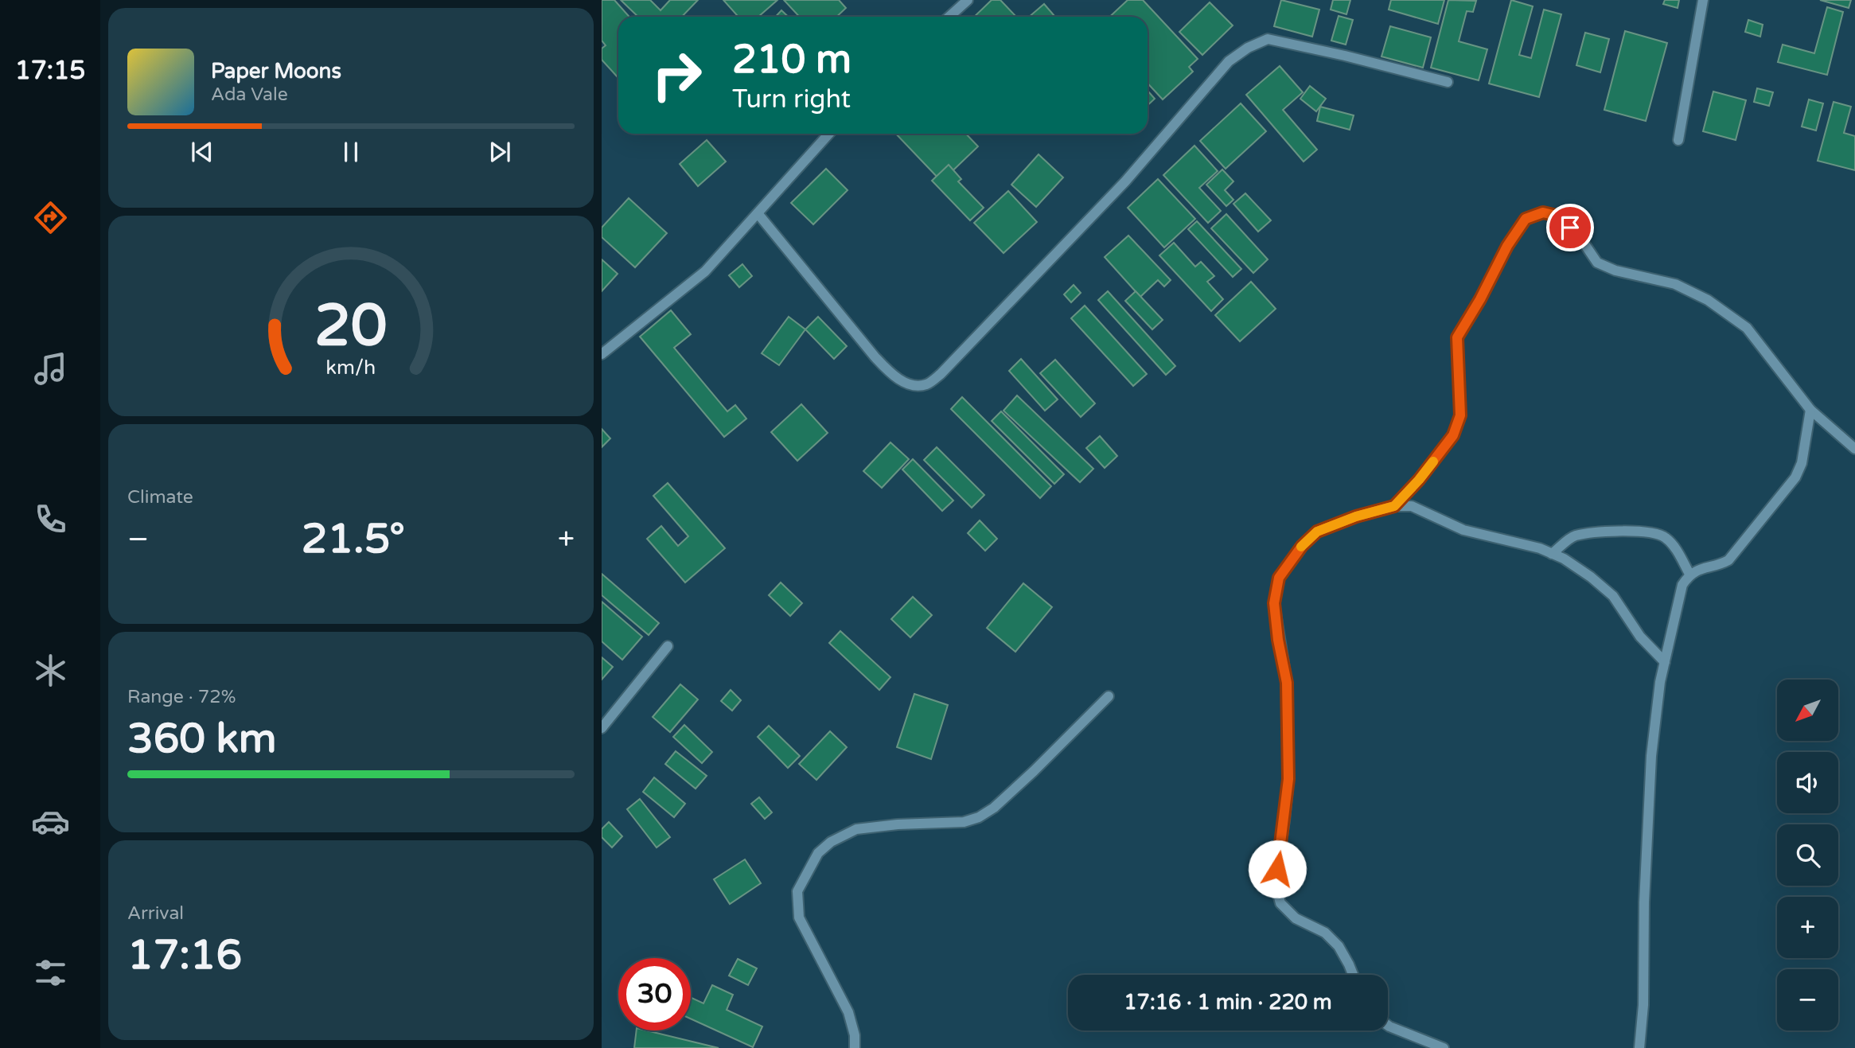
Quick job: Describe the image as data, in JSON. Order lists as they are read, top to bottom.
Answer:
{
  "north": "bottom left",
  "page": {
    "tabs": "17:15",
    "turn": ["210 m", "Turn right"],
    "song": ["Paper Moons", "Ada Vale"],
    "tile": [
      "Climate",
      ["Range · 72%", "360 km"],
      ["Arrival", "17:16"]
    ],
    "heat": ["−", "21.5°", "+"],
    "map_buttons": ["+", "−"],
    "limit": "30",
    "trip": "17:16 · 1 min · 220 m",
    "gauge": ["20", "km/h"]
  }
}
